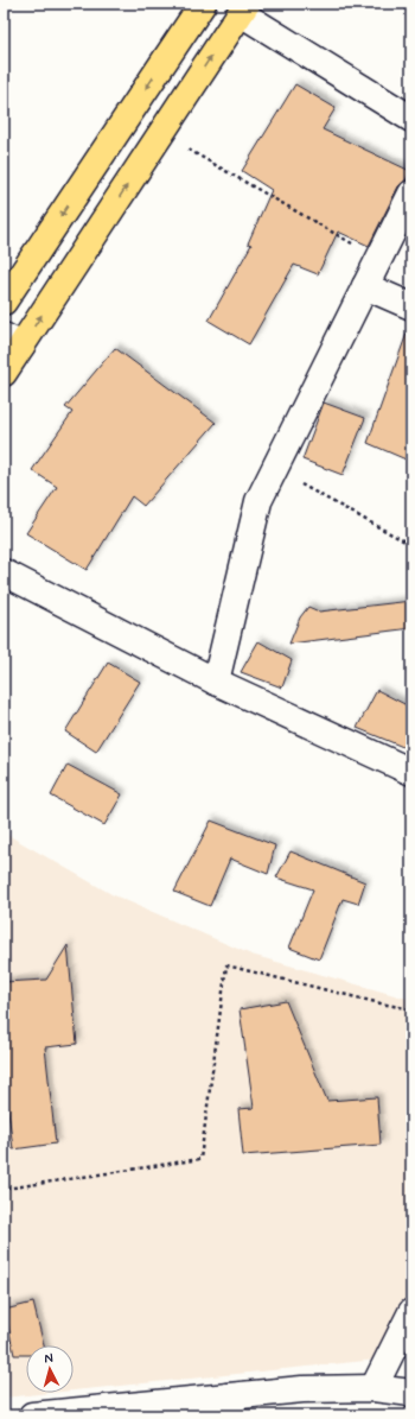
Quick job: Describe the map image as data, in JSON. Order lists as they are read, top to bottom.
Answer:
{
  "north": "top"
}
